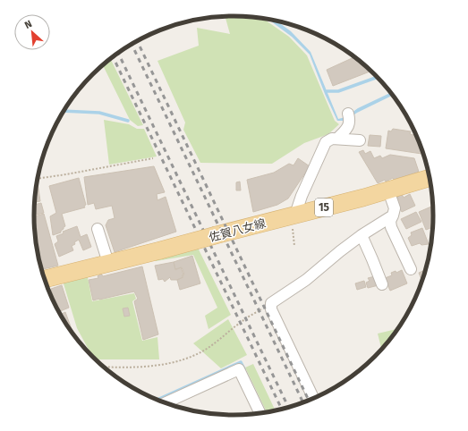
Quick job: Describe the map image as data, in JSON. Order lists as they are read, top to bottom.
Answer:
{
  "streets": {
    "main road": ["15", "佐賀八女線"]
  },
  "north": "top left"
}
